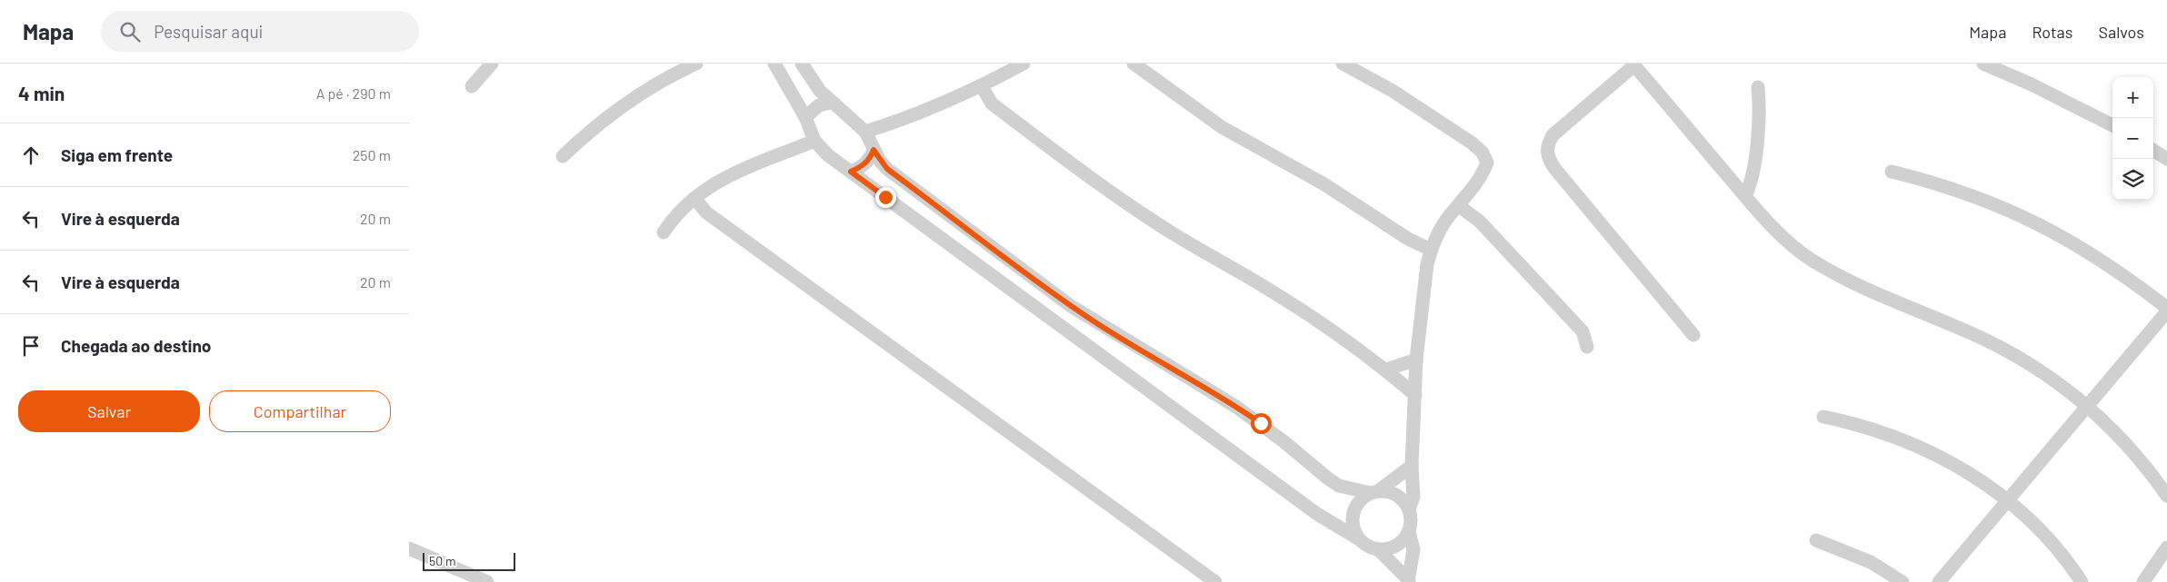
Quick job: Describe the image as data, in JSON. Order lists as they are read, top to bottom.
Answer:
{
  "scale_bar": "50 m",
  "page": {
    "header": "Mapa",
    "search": "Pesquisar aqui",
    "nav": ["Mapa", "Rotas", "Salvos"],
    "heading": ["4 min", "A pé · 290 m"],
    "map_buttons": ["+", "−"],
    "list": [
      ["Siga em frente", "250 m"],
      ["Vire à esquerda", "20 m"],
      ["Vire à esquerda", "20 m"],
      "Chegada ao destino"
    ],
    "buttons": ["Salvar", "Compartilhar"],
    "scale": "50 m"
  }
}
